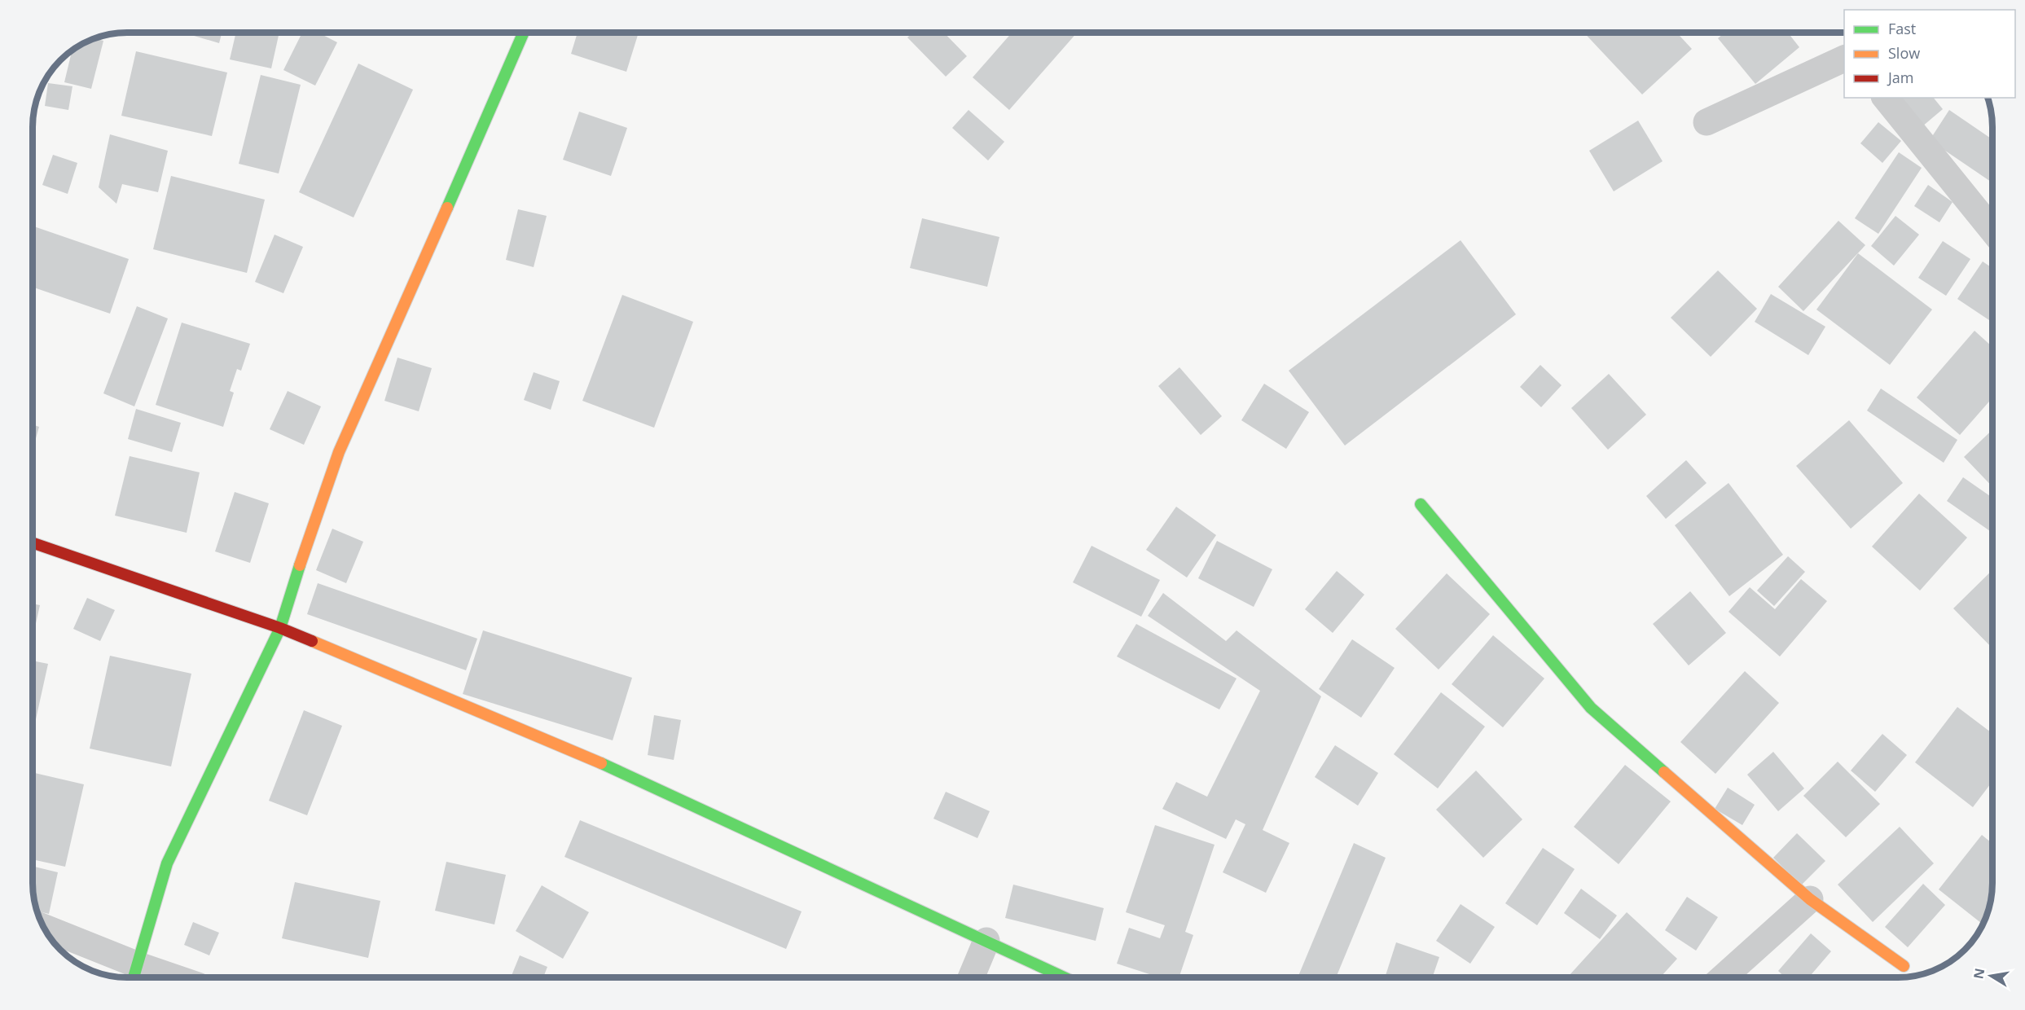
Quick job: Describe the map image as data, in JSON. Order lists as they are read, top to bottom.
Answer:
{
  "legend": ["Fast", "Slow", "Jam"],
  "north": "left"
}
